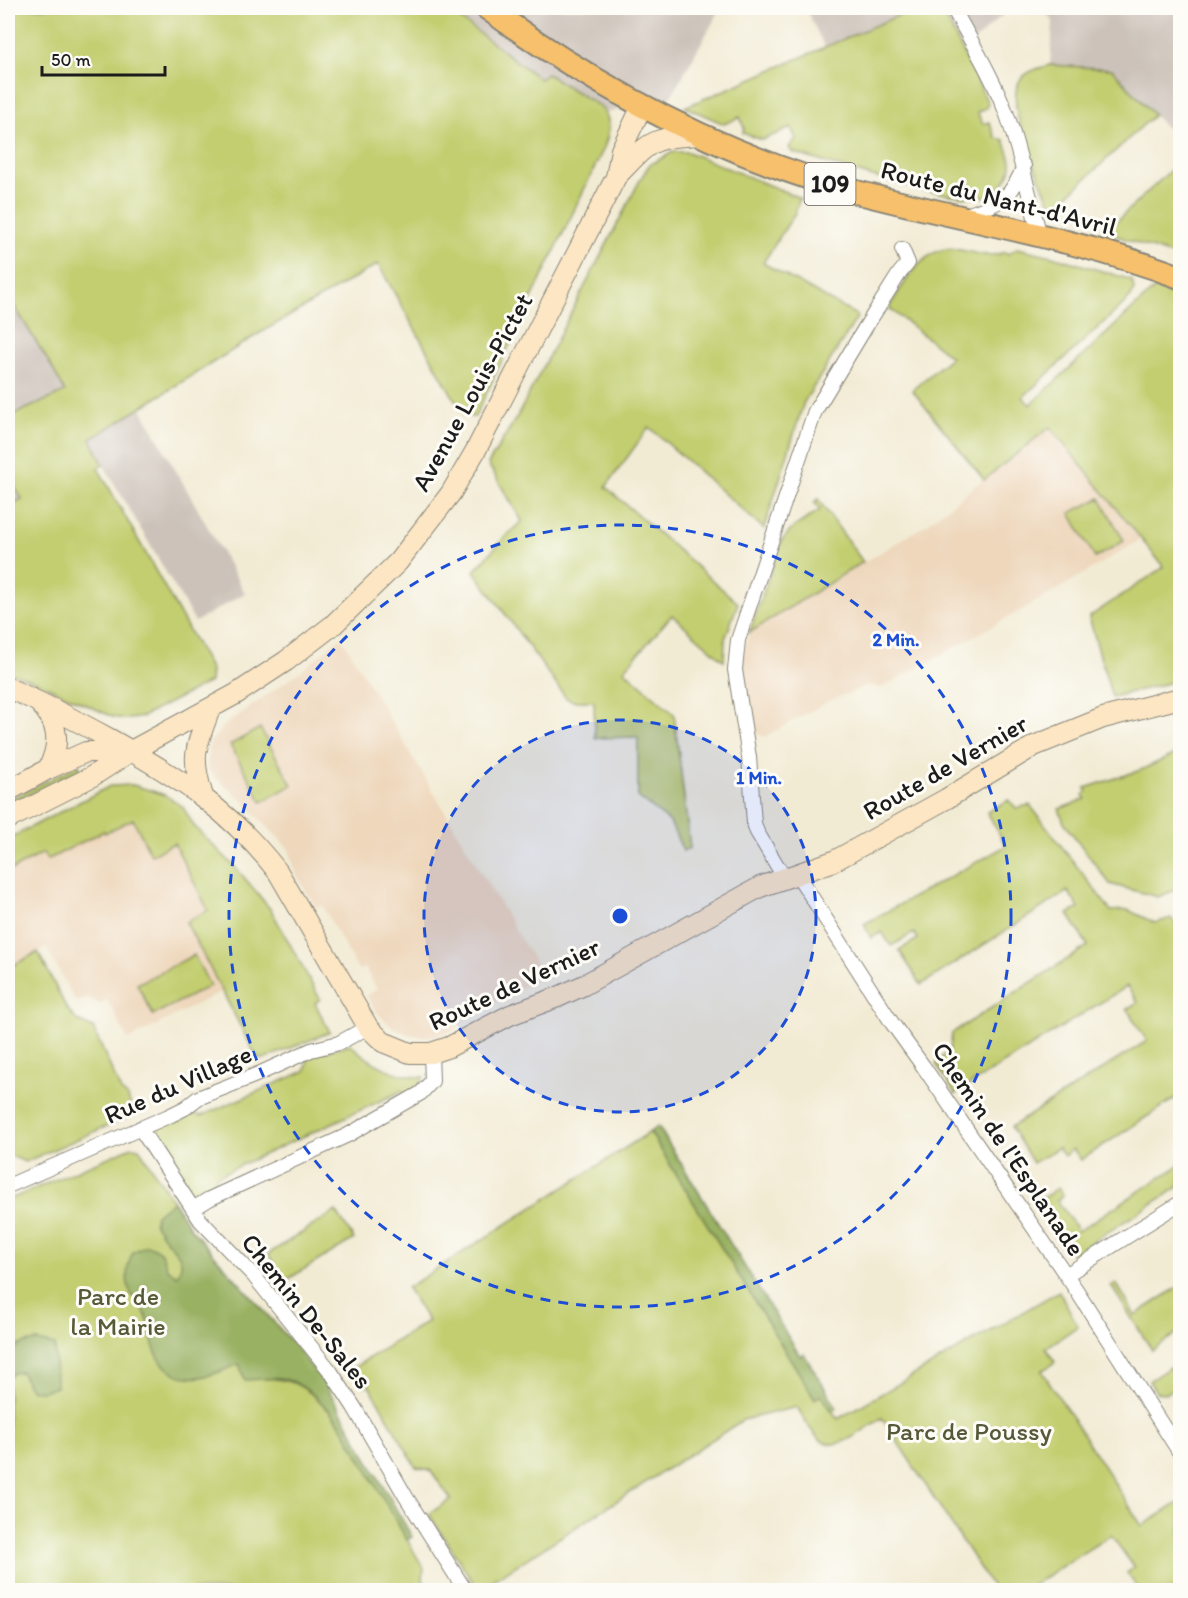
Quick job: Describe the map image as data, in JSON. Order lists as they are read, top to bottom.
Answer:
{
  "streets": {
    "main road": ["109", "Route du Nant-d'Avril"],
    "street": [
      "Avenue Louis-Pictet",
      "Route de Vernier",
      "Rue du Village",
      "Chemin de l'Esplanade",
      "Chemin De-Sales"
    ]
  },
  "crossings": [
    ["Route du Nant-d'Avril", "Avenue Louis-Pictet"],
    ["Avenue Louis-Pictet", "Route de Vernier"],
    ["Route de Vernier", "Rue du Village"],
    ["Route de Vernier", "Chemin de l'Esplanade"],
    ["Rue du Village", "Chemin De-Sales"]
  ],
  "parks": ["Parc de la Mairie", "Parc de Poussy"],
  "scale_bar": "50 m",
  "rings": ["2 Min.", "1 Min."]
}
